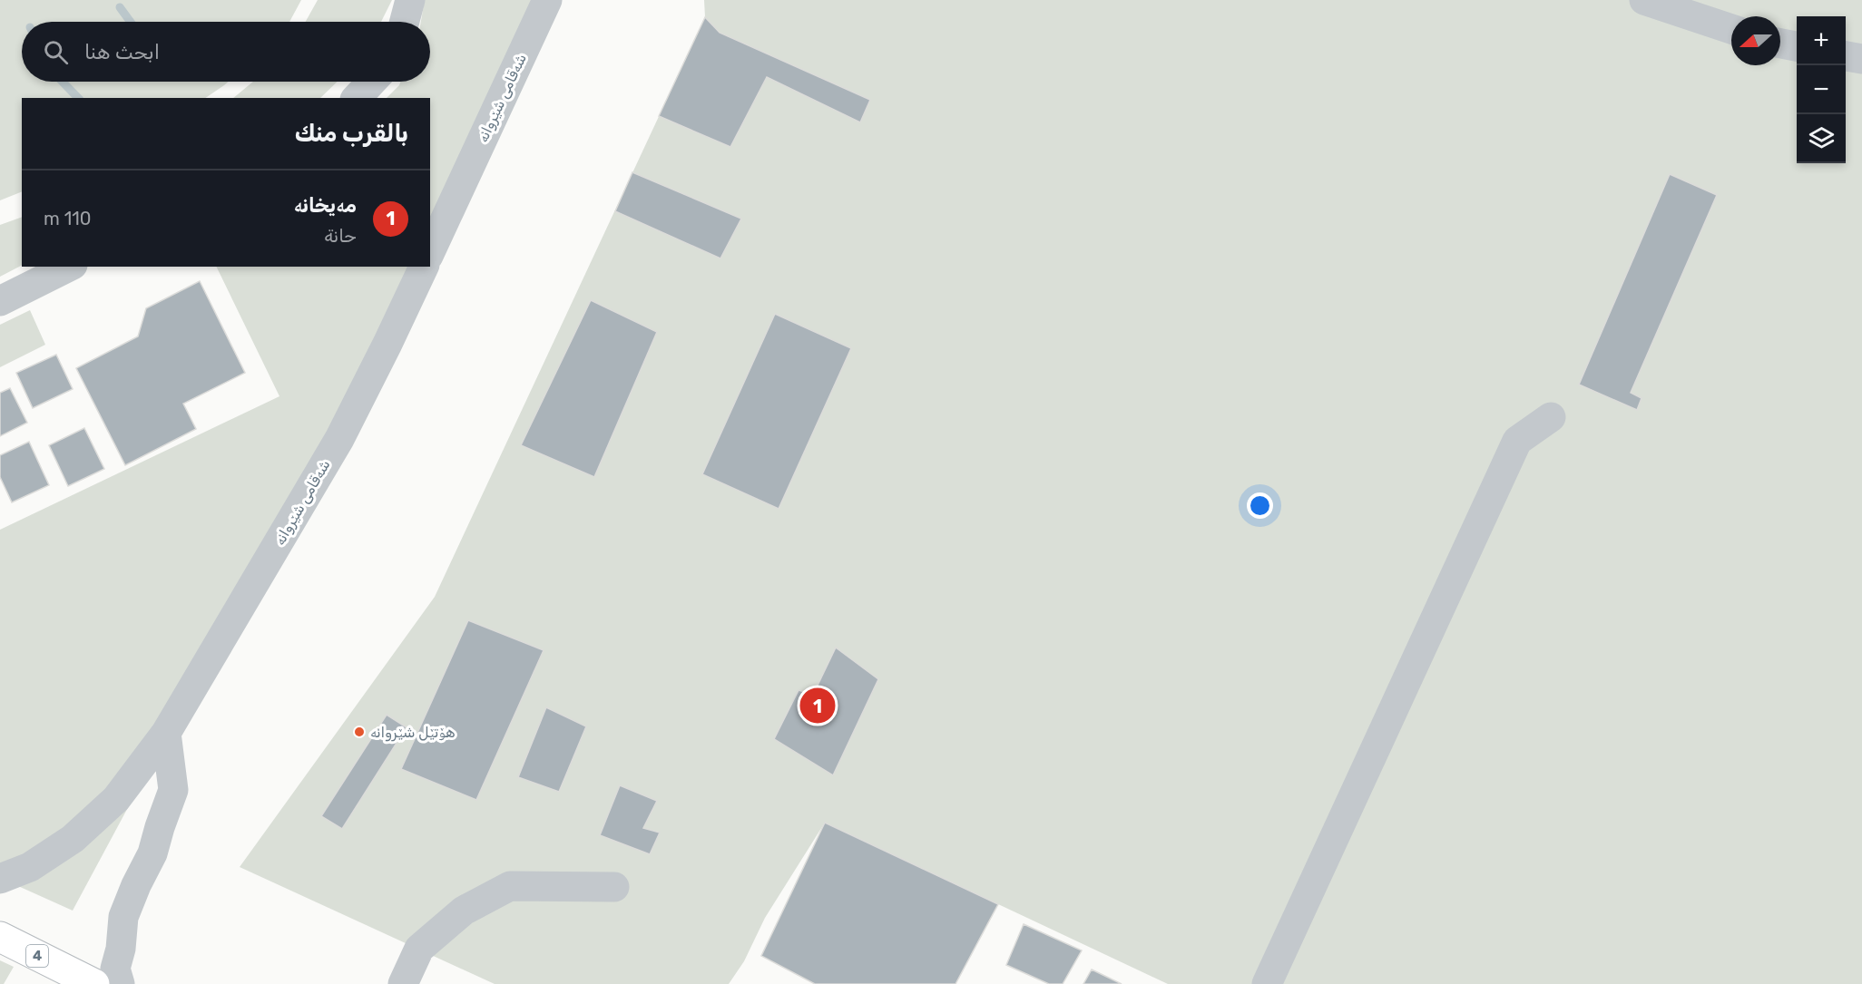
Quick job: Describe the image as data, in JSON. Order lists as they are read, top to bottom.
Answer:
{
  "streets": {
    "highway": ["4"],
    "street": ["شەقامی شێروانە"]
  },
  "places": ["هۆتێل شێروانە"],
  "north": "left",
  "page": {
    "map_buttons": ["+", "−"],
    "search": "ابحث هنا",
    "heading": "بالقرب منك",
    "list": [
      {
        "mark": "1",
        "name": "مەیخانە",
        "note": "حانة",
        "value": "110 m"
      }
    ],
    "pins": "1"
  }
}
